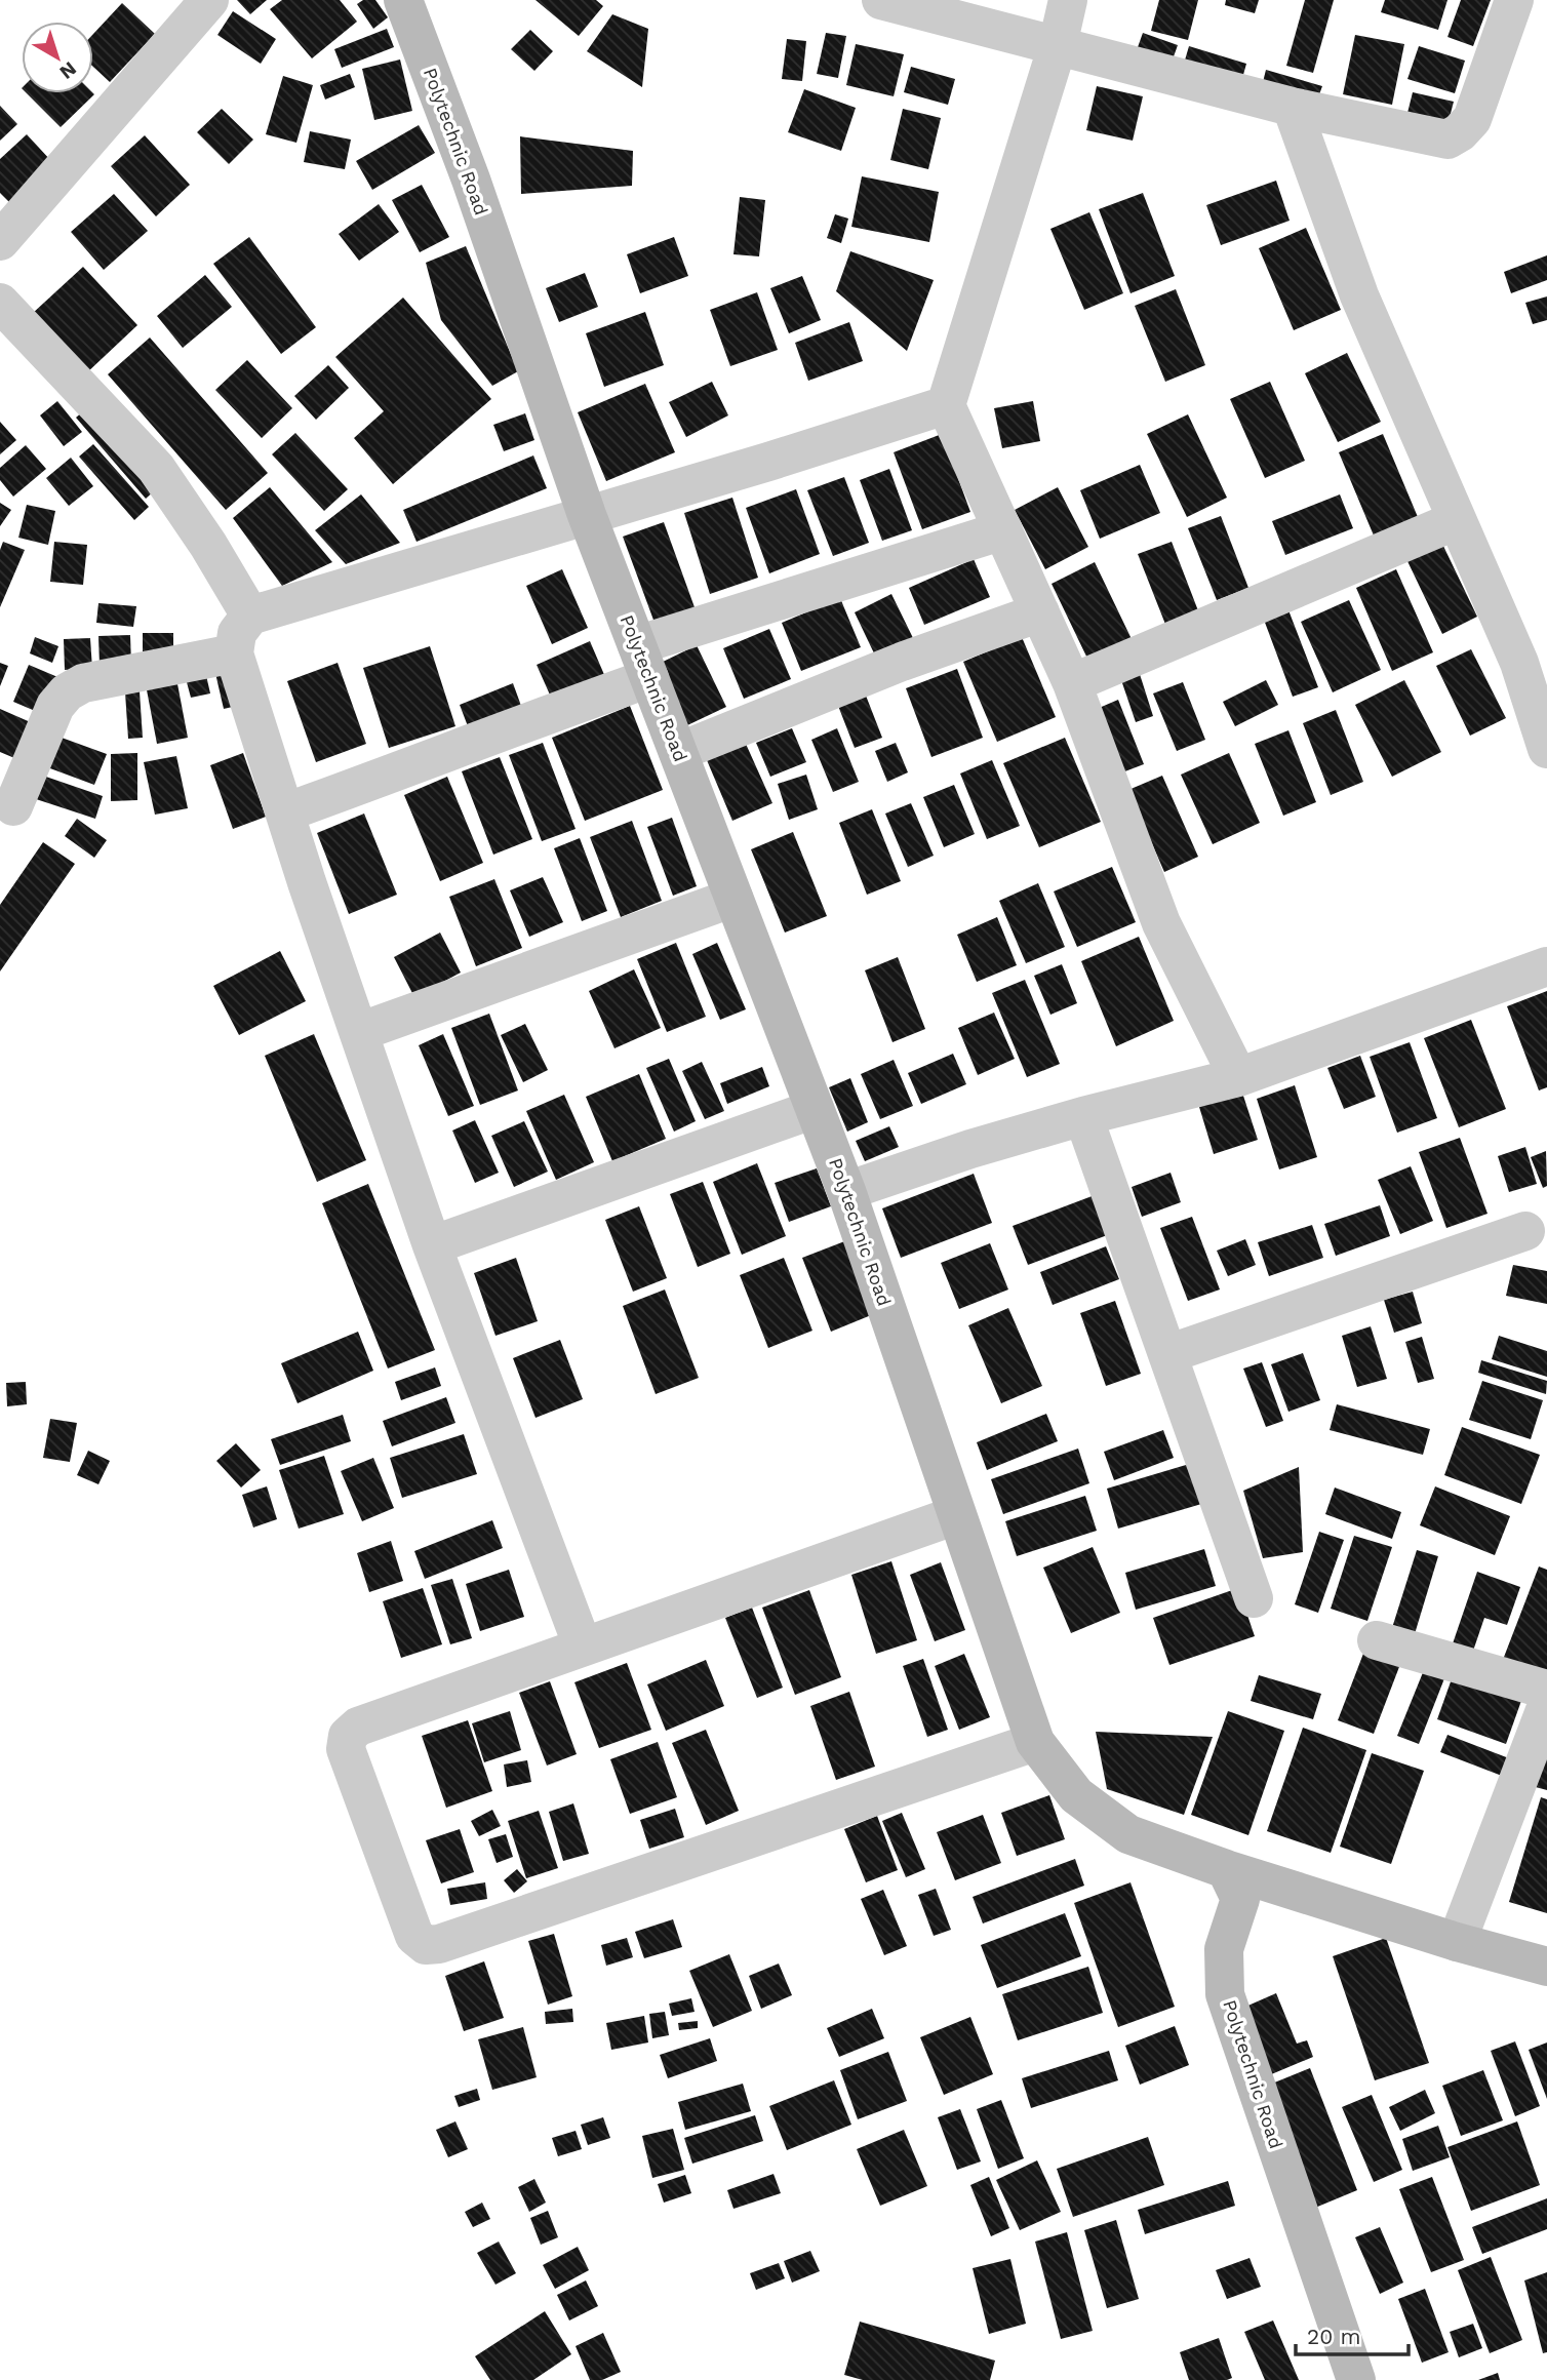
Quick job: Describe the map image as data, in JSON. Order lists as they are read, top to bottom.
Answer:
{
  "streets": {
    "street": ["Polytechnic Road"]
  },
  "scale_bar": "20 m",
  "north": "bottom right"
}
